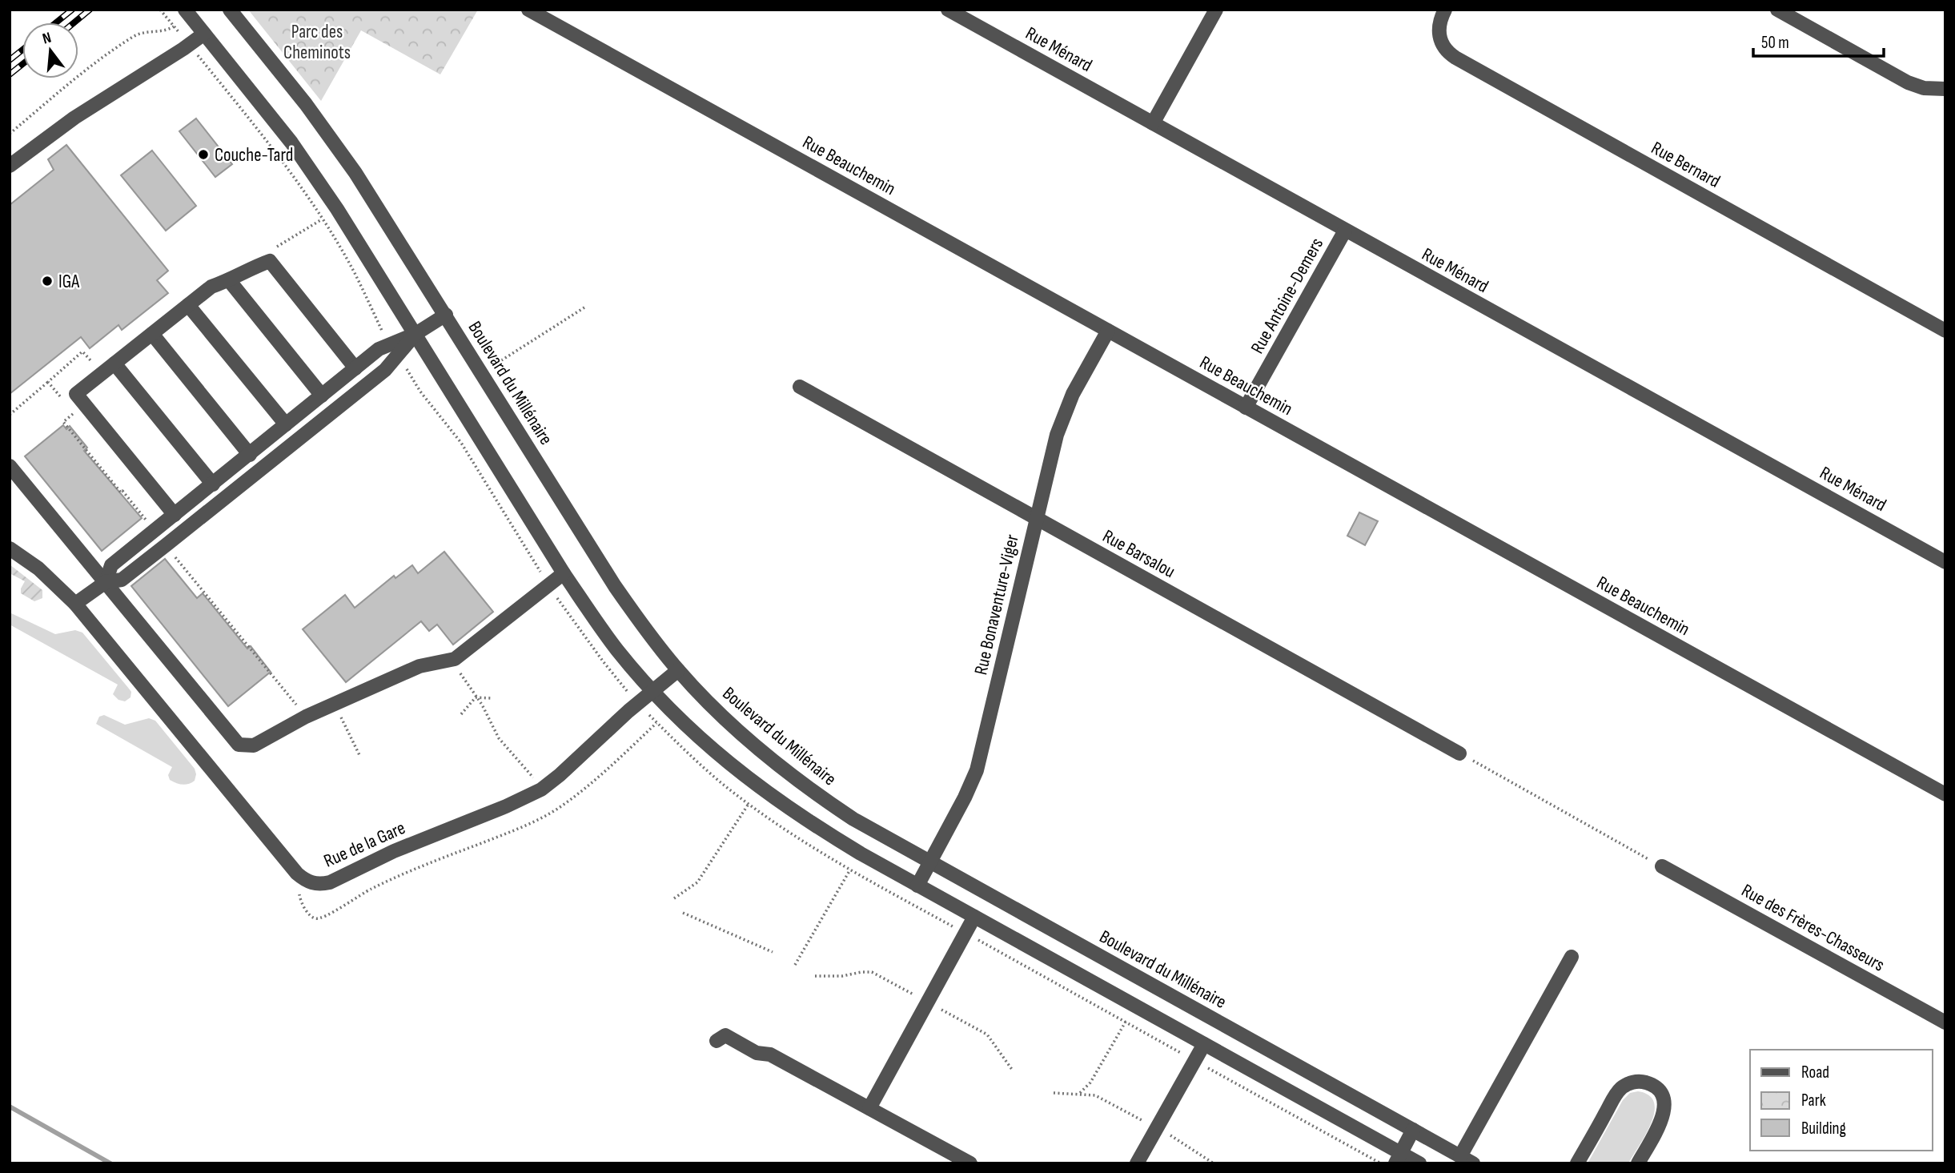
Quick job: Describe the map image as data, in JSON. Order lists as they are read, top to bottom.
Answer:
{
  "streets": {
    "street": [
      "Rue Ménard",
      "Rue Bernard",
      "Rue Beauchemin",
      "Rue Antoine-Demers",
      "Boulevard du Millénaire",
      "Rue Barsalou",
      "Rue Bonaventure-Viger",
      "Rue de la Gare",
      "Rue des Frères-Chasseurs"
    ]
  },
  "crossings": [
    ["Rue Ménard", "Rue Antoine-Demers"],
    ["Rue Beauchemin", "Rue Antoine-Demers"],
    ["Rue Beauchemin", "Rue Bonaventure-Viger"],
    ["Boulevard du Millénaire", "Rue Bonaventure-Viger"],
    ["Boulevard du Millénaire", "Rue de la Gare"],
    ["Rue Barsalou", "Rue Bonaventure-Viger"]
  ],
  "parks": ["Parc des Cheminots"],
  "places": ["Couche-Tard", "IGA"],
  "legend": ["Road", "Park", "Building"],
  "scale_bar": "50 m",
  "north": "top"
}
